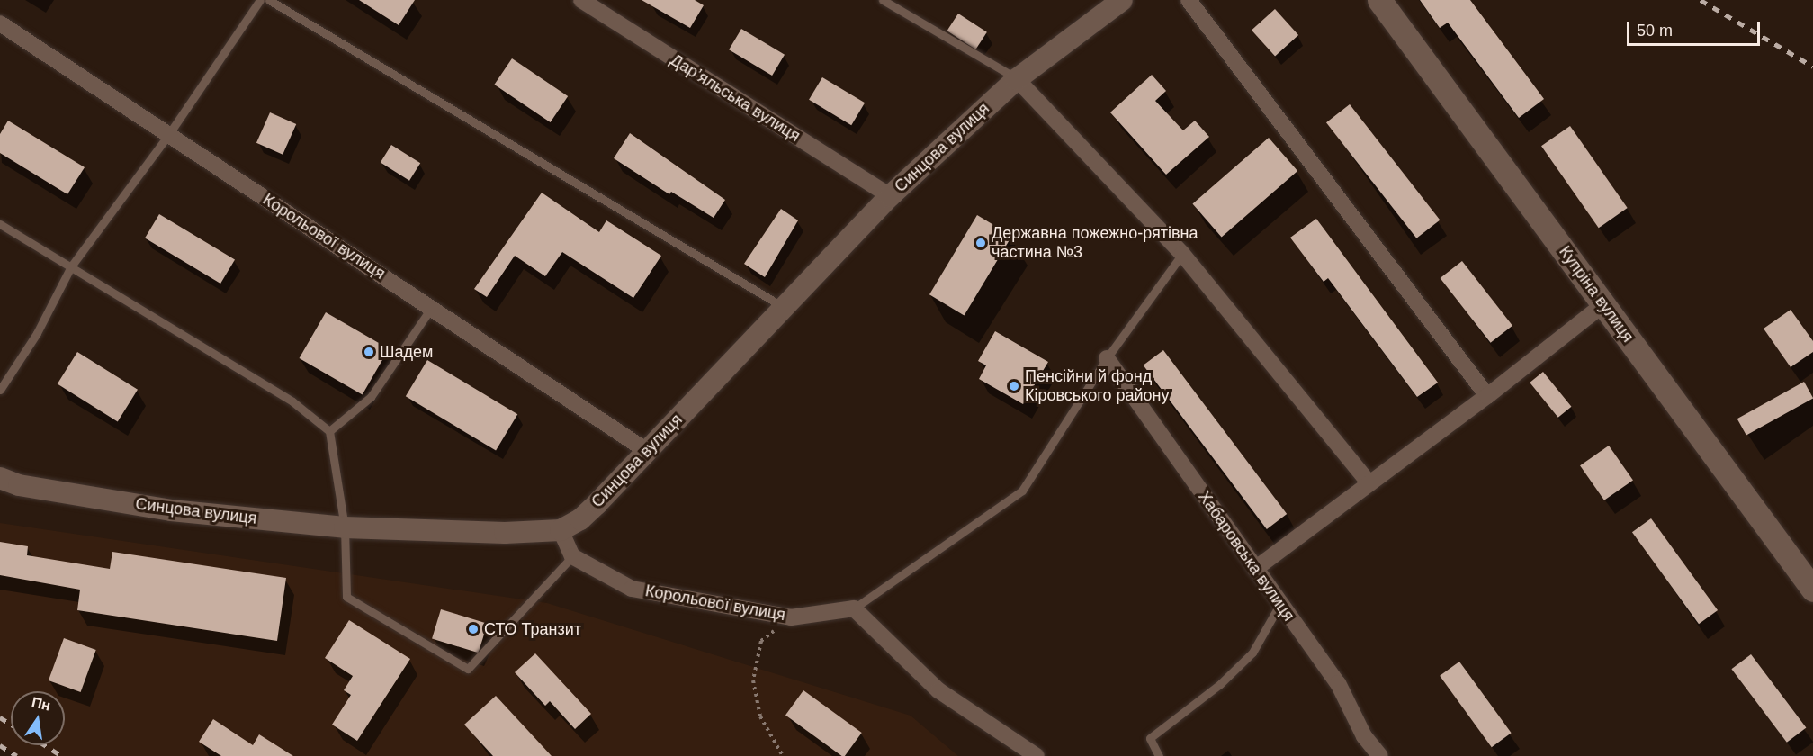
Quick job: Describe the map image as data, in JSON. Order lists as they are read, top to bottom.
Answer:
{
  "streets": {
    "main road": ["Купріна вулиця"],
    "street": [
      "Дар’яльська вулиця",
      "Синцова вулиця",
      "Корольової вулиця",
      "Хабаровська вулиця"
    ]
  },
  "crossings": [
    ["Дар’яльська вулиця", "Синцова вулиця"],
    ["Синцова вулиця", "Корольової вулиця"]
  ],
  "places": [
    "Державна пожежно-рятівна частина №3",
    "Шадем",
    "Пенсійни й фонд Кіровського району",
    "СТО Транзит"
  ],
  "scale_bar": "50 m",
  "north": "top"
}
